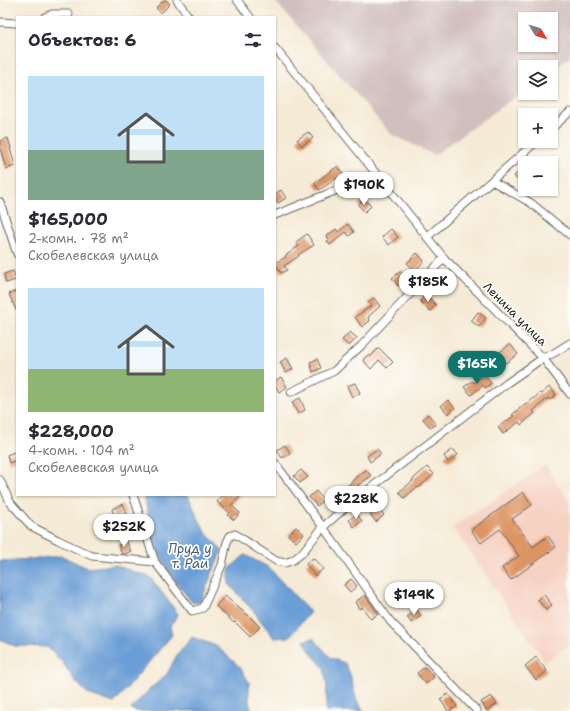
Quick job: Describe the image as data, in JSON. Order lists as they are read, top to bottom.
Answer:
{
  "streets": {
    "street": ["Ленина улица"]
  },
  "water": ["Пруд у т. Раи"],
  "north": "bottom right",
  "page": {
    "map_buttons": ["+", "−"],
    "heading": "Объектов: 6",
    "list": [
      {
        "name": "$165,000",
        "note": "2-комн. · 78 m² · Скобелевская улица"
      },
      {
        "name": "$228,000",
        "note": "4-комн. · 104 m² · Скобелевская улица"
      }
    ],
    "price": [
      "$190K",
      "$185K",
      "$165K",
      "$228K",
      "$252K",
      "$149K"
    ]
  }
}
